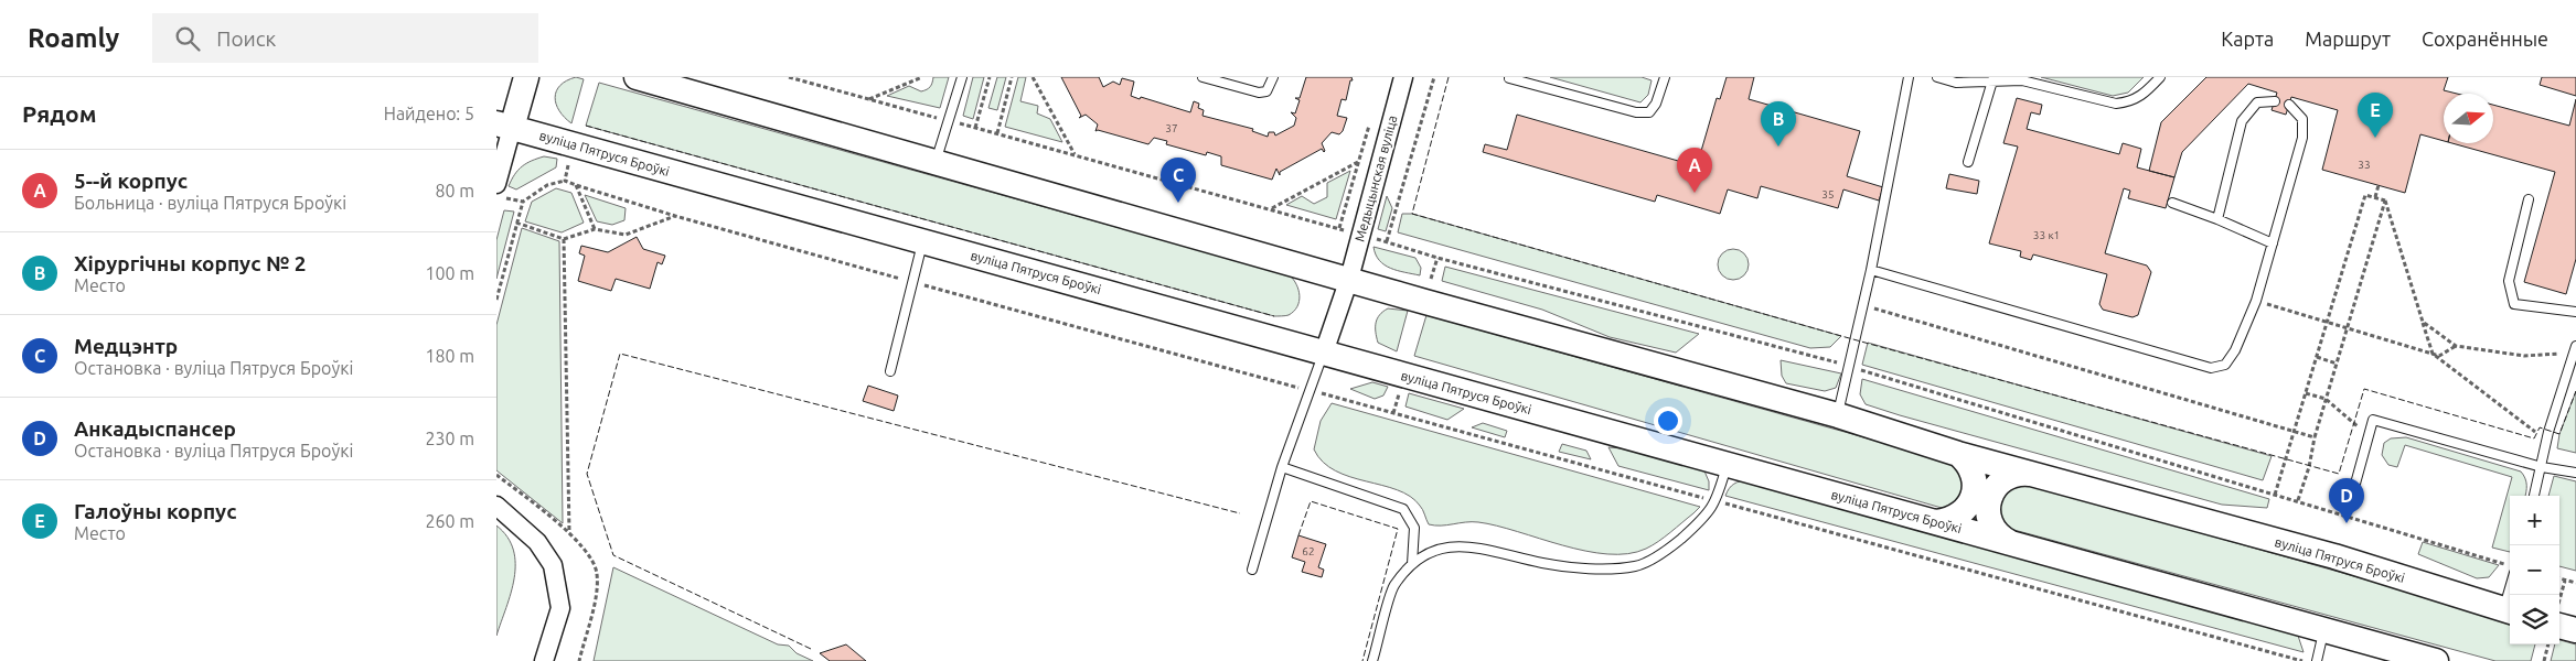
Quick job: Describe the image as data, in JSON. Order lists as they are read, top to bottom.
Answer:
{
  "streets": {
    "main road": ["вуліца Пятруся Броўкі"],
    "street": ["Медыцынская вуліца"]
  },
  "crossings": [
    ["вуліца Пятруся Броўкі", "Медыцынская вуліца"]
  ],
  "house_numbers": [
    "37",
    "33",
    "35",
    "33 к1",
    "62"
  ],
  "north": "right",
  "page": {
    "header": "Roamly",
    "search": "Поиск",
    "nav": ["Карта", "Маршрут", "Сохранённые"],
    "heading": ["Рядом", "Найдено: 5"],
    "pins": [
      "E",
      "B",
      "A",
      "C",
      "D"
    ],
    "list": [
      {
        "mark": "A",
        "name": "5--й корпус",
        "note": "Больница · вуліца Пятруся Броўкі",
        "value": "80 m"
      },
      {
        "mark": "B",
        "name": "Хірургічны корпус № 2",
        "note": "Место",
        "value": "100 m"
      },
      {
        "mark": "C",
        "name": "Медцэнтр",
        "note": "Остановка · вуліца Пятруся Броўкі",
        "value": "180 m"
      },
      {
        "mark": "D",
        "name": "Анкадыспансер",
        "note": "Остановка · вуліца Пятруся Броўкі",
        "value": "230 m"
      },
      {
        "mark": "E",
        "name": "Галоўны корпус",
        "note": "Место",
        "value": "260 m"
      }
    ],
    "map_buttons": ["+", "−"]
  }
}
